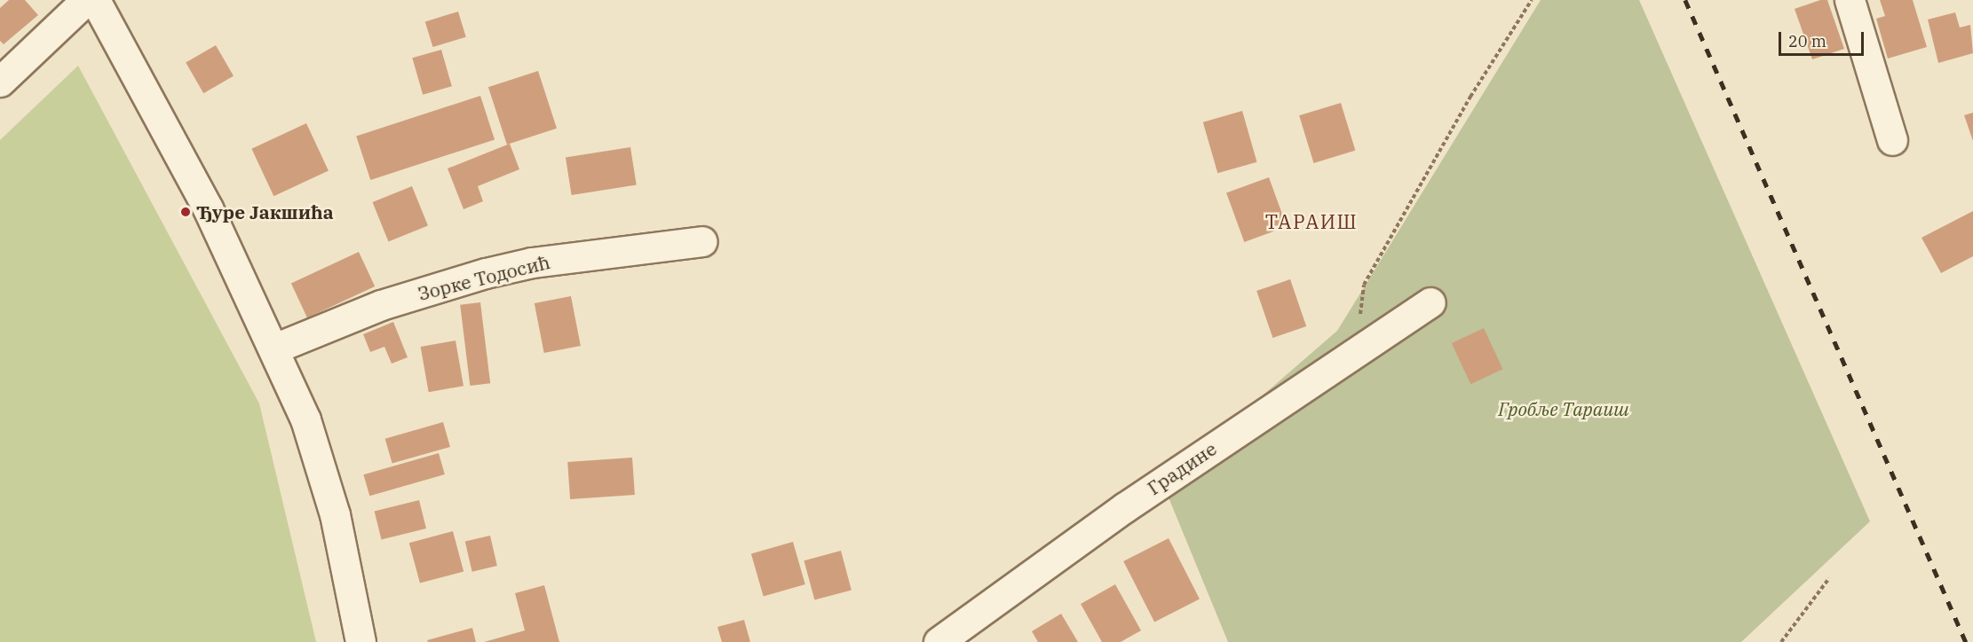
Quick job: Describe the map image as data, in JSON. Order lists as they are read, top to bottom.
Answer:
{
  "streets": {
    "street": ["Зорке Тодосић", "Градине"]
  },
  "districts": ["ТАРАИШ"],
  "parks": ["Гробље Тараиш"],
  "places": ["Ђуре Јакшића"],
  "scale_bar": "20 m"
}
